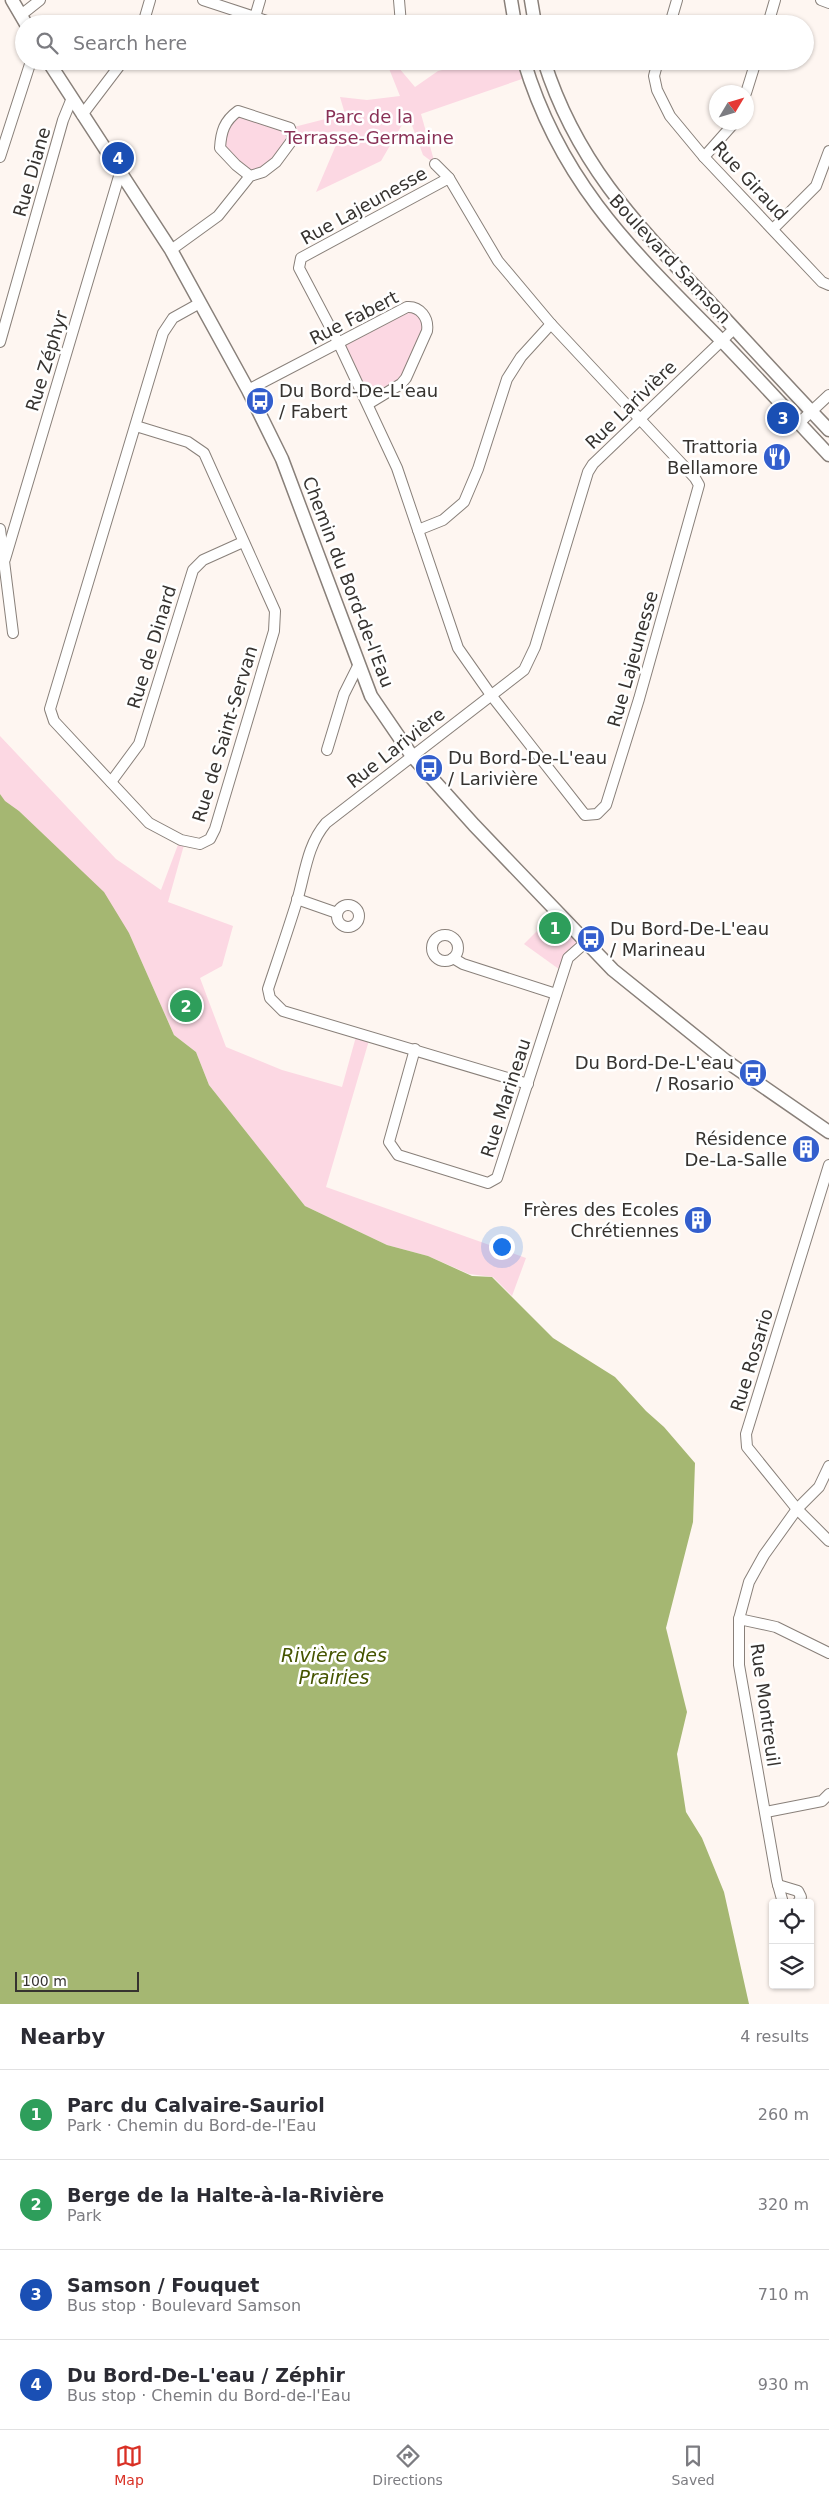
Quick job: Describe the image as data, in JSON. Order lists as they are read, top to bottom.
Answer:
{
  "streets": {
    "street": [
      "Rue Diane",
      "Rue Giraud",
      "Rue Lajeunesse",
      "Boulevard Samson",
      "Rue Fabert",
      "Rue Zéphyr",
      "Rue Larivière",
      "Chemin du Bord-de-l'Eau",
      "Rue de Dinard",
      "Rue de Saint-Servan",
      "Rue Marineau",
      "Rue Rosario",
      "Rue Montreuil"
    ]
  },
  "crossings": [
    ["Rue Diane", "Chemin du Bord-de-l'Eau"],
    ["Rue Lajeunesse", "Rue Fabert"],
    ["Rue Lajeunesse", "Rue Larivière"],
    ["Boulevard Samson", "Rue Larivière"],
    ["Rue Fabert", "Chemin du Bord-de-l'Eau"],
    ["Rue Zéphyr", "Chemin du Bord-de-l'Eau"],
    ["Rue Larivière", "Chemin du Bord-de-l'Eau"],
    ["Rue Larivière", "Rue Marineau"],
    ["Chemin du Bord-de-l'Eau", "Rue de Saint-Servan"],
    ["Chemin du Bord-de-l'Eau", "Rue Marineau"],
    ["Rue de Dinard", "Rue de Saint-Servan"],
    ["Rue Rosario", "Rue Montreuil"]
  ],
  "water": ["Rivière des Prairies"],
  "parks": ["Parc de la Terrasse-Germaine"],
  "places": {
    "bus stop": [
      "Du Bord-De-L'eau / Fabert",
      "Du Bord-De-L'eau / Larivière",
      "Du Bord-De-L'eau / Marineau",
      "Du Bord-De-L'eau / Rosario"
    ],
    "restaurant": ["Trattoria Bellamore"],
    "building": ["Résidence De-La-Salle", "Frères des Ecoles Chrétiennes"]
  },
  "scale_bar": "100 m",
  "north": "top right",
  "page": {
    "search": "Search here",
    "pins": [
      "4",
      "3",
      "1",
      "2"
    ],
    "scale": "100 m",
    "heading": ["Nearby", "4 results"],
    "list": [
      {
        "mark": "1",
        "name": "Parc du Calvaire-Sauriol",
        "note": "Park · Chemin du Bord-de-l'Eau",
        "value": "260 m"
      },
      {
        "mark": "2",
        "name": "Berge de la Halte-à-la-Rivière",
        "note": "Park",
        "value": "320 m"
      },
      {
        "mark": "3",
        "name": "Samson / Fouquet",
        "note": "Bus stop · Boulevard Samson",
        "value": "710 m"
      },
      {
        "mark": "4",
        "name": "Du Bord-De-L'eau / Zéphir",
        "note": "Bus stop · Chemin du Bord-de-l'Eau",
        "value": "930 m"
      }
    ],
    "nav": ["Map", "Directions", "Saved"]
  }
}
